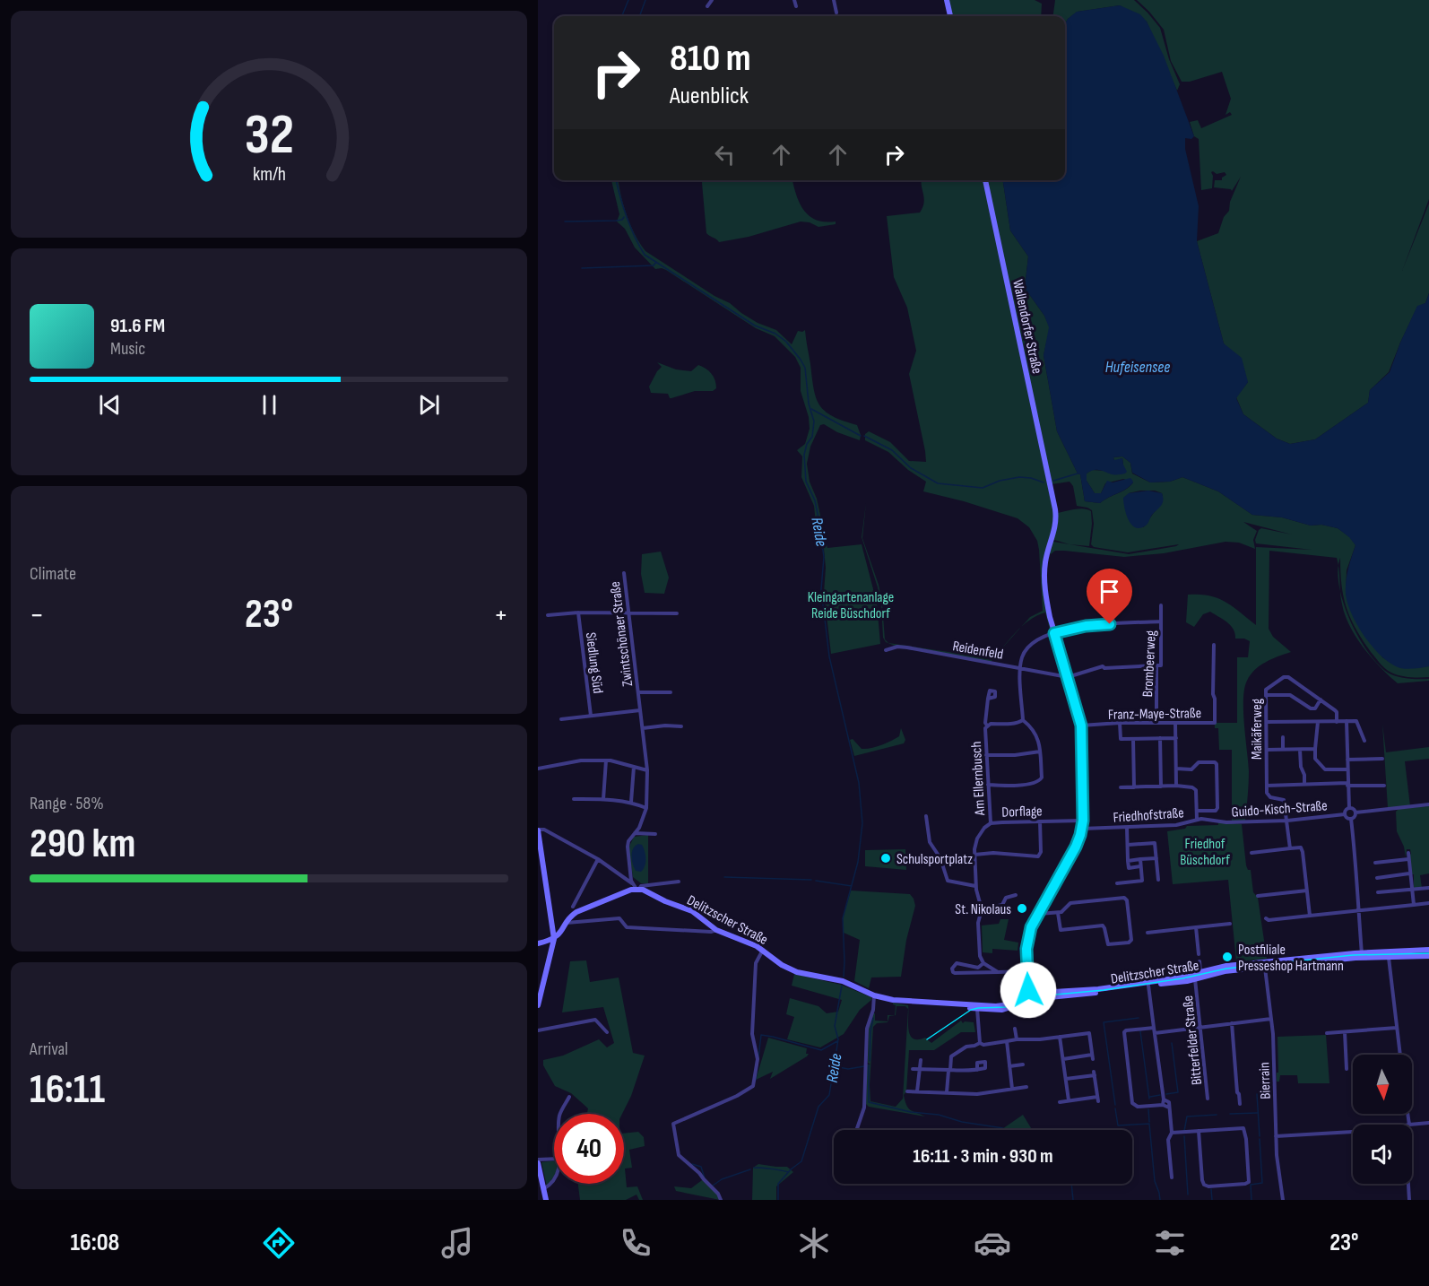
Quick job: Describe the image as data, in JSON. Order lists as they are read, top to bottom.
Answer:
{
  "streets": {
    "main road": ["Wallendorfer Straße", "Delitzscher Straße"],
    "street": [
      "Zwintschönaer Straße",
      "Reidenfeld",
      "Siedlung Süd",
      "Brombeerweg",
      "Franz-Maye-Straße",
      "Maikäferweg",
      "Am Ellernbusch",
      "Guido-Kisch-Straße",
      "Dorflage",
      "Friedhofstraße",
      "Bitterfelder Straße",
      "Bierrain"
    ]
  },
  "crossings": [
    ["Wallendorfer Straße", "Reidenfeld"],
    ["Wallendorfer Straße", "Franz-Maye-Straße"],
    ["Wallendorfer Straße", "Dorflage"],
    ["Wallendorfer Straße", "Friedhofstraße"],
    ["Wallendorfer Straße", "Delitzscher Straße"],
    ["Zwintschönaer Straße", "Siedlung Süd"],
    ["Zwintschönaer Straße", "Delitzscher Straße"],
    ["Brombeerweg", "Franz-Maye-Straße"],
    ["Am Ellernbusch", "Dorflage"],
    ["Guido-Kisch-Straße", "Friedhofstraße"],
    ["Delitzscher Straße", "Bitterfelder Straße"],
    ["Delitzscher Straße", "Bierrain"]
  ],
  "water": ["Hufeisensee", "Reide"],
  "parks": ["Kleingartenanlage Reide Büschdorf", "Friedhof Büschdorf"],
  "places": ["Schulsportplatz", "St. Nikolaus", "Postfiliale Presseshop Hartmann"],
  "north": "bottom",
  "page": {
    "turn": ["810 m", "Auenblick"],
    "song": ["91.6 FM", "Music"],
    "tile": [
      "Climate",
      ["Range · 58%", "290 km"],
      ["Arrival", "16:11"]
    ],
    "heat": ["−", "23°", "+"],
    "limit": "40",
    "trip": "16:11 · 3 min · 930 m",
    "tabs": ["16:08", "23°"],
    "gauge": ["32", "km/h"]
  }
}
